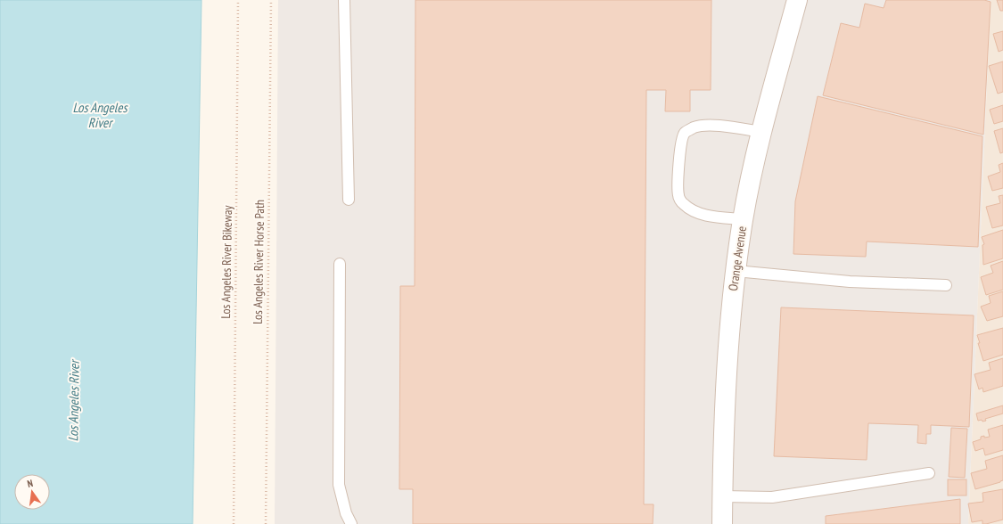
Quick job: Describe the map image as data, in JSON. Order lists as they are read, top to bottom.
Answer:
{
  "streets": {
    "street": ["Orange Avenue"],
    "path": ["Los Angeles River Bikeway", "Los Angeles River Horse Path"]
  },
  "water": ["Los Angeles River"],
  "north": "top"
}
